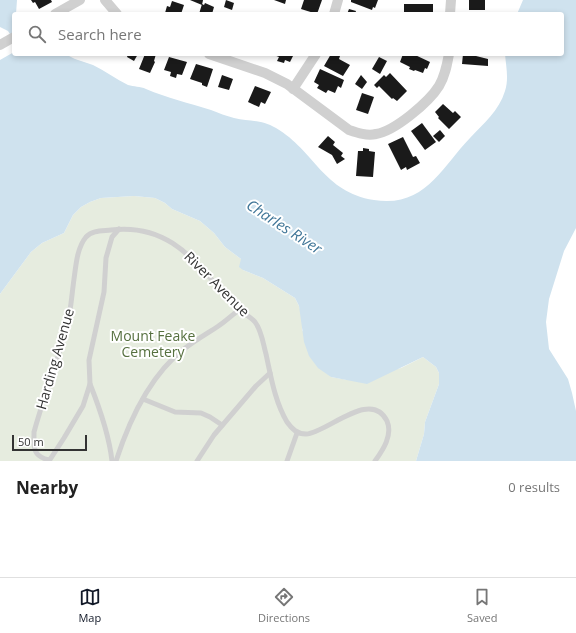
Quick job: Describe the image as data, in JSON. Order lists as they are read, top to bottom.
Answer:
{
  "streets": {
    "lane": ["River Avenue", "Harding Avenue"]
  },
  "crossings": [
    ["River Avenue", "Harding Avenue"]
  ],
  "water": ["Charles River"],
  "parks": ["Mount Feake Cemetery"],
  "scale_bar": "50 m",
  "page": {
    "search": "Search here",
    "scale": "50 m",
    "heading": ["Nearby", "0 results"],
    "nav": ["Map", "Directions", "Saved"]
  }
}
